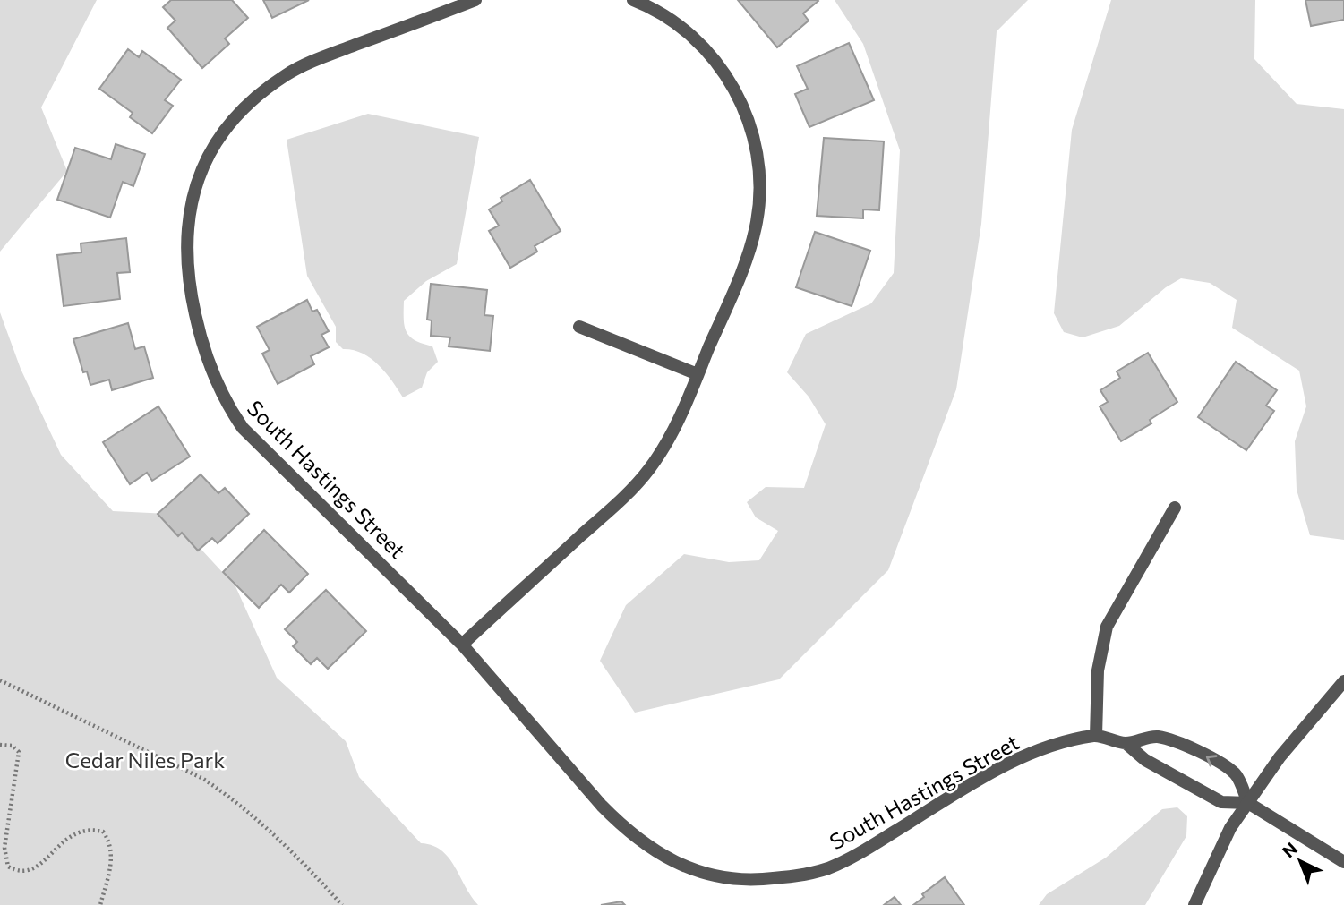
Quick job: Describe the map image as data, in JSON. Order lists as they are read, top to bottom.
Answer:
{
  "streets": {
    "street": ["South Hastings Street"]
  },
  "parks": ["Cedar Niles Park"],
  "north": "top left"
}
